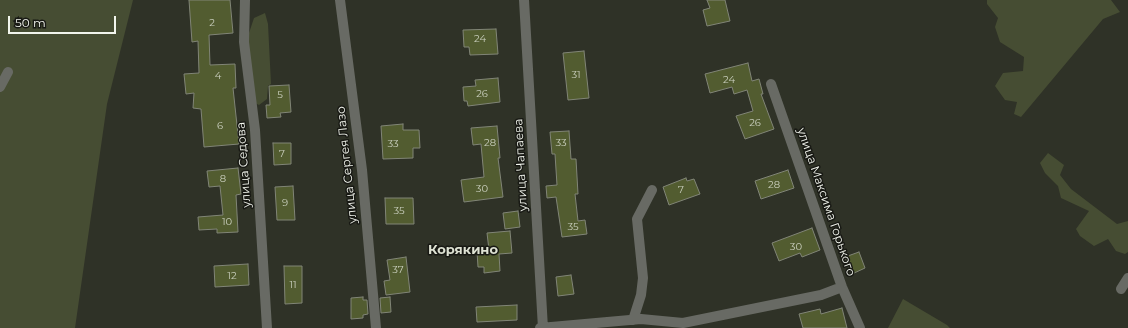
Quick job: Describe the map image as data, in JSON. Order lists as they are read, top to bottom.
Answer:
{
  "streets": {
    "street": [
      "улица Седова",
      "улица Сергея Лазо",
      "улица Чапаева",
      "улица Максима Горького"
    ]
  },
  "districts": ["Корякино"],
  "house_numbers": [
    "2",
    "24",
    "31",
    "4",
    "24",
    "26",
    "5",
    "26",
    "6",
    "28",
    "33",
    "33",
    "7",
    "8",
    "28",
    "30",
    "7",
    "9",
    "35",
    "10",
    "35",
    "30",
    "37",
    "12",
    "11"
  ],
  "scale_bar": "50 m"
}
